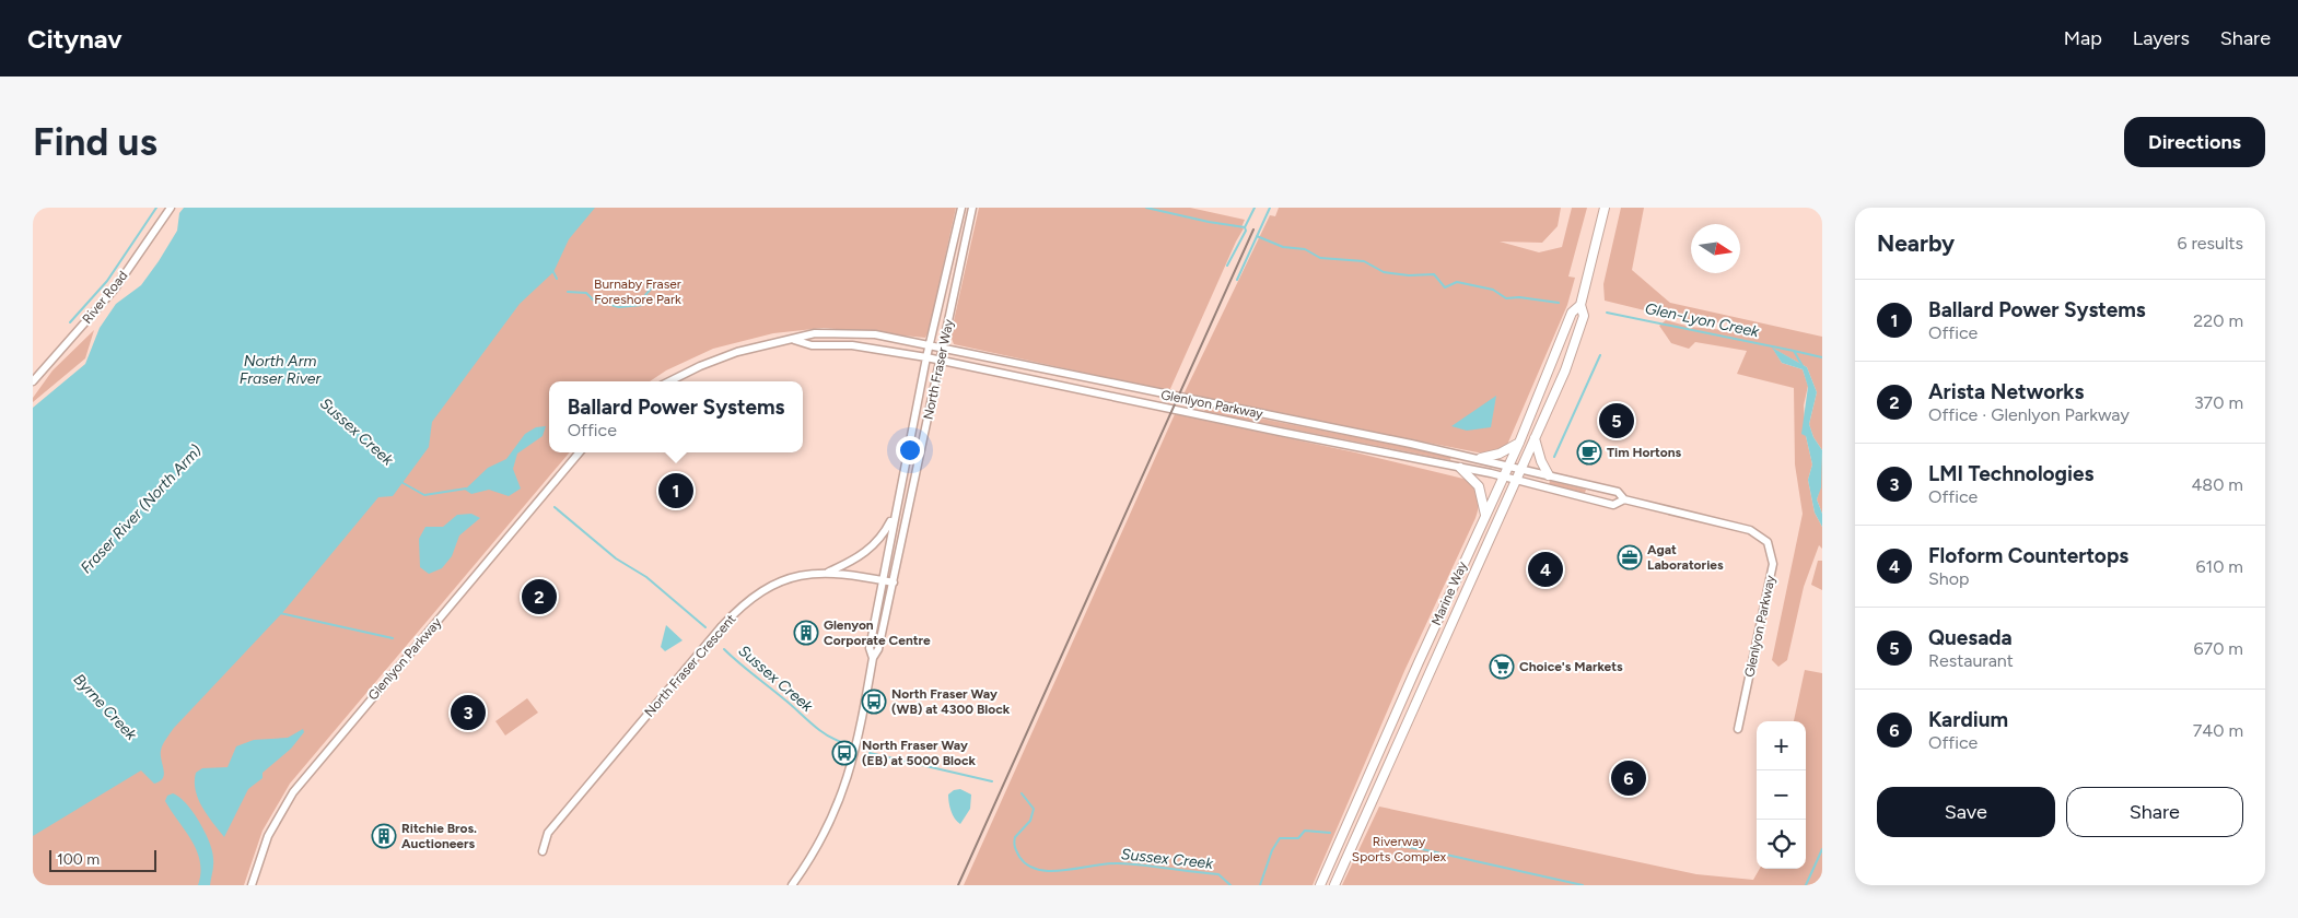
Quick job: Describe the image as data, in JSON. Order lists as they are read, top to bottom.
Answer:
{
  "streets": {
    "main road": ["Marine Way"],
    "street": [
      "River Road",
      "North Fraser Way",
      "Glenlyon Parkway",
      "North Fraser Crescent"
    ]
  },
  "crossings": [
    ["North Fraser Way", "Glenlyon Parkway"],
    ["North Fraser Way", "North Fraser Crescent"],
    ["Glenlyon Parkway", "Marine Way"]
  ],
  "water": [
    "Glen-Lyon Creek",
    "North Arm Fraser River",
    "Sussex Creek",
    "Fraser River (North Arm)",
    "Byrne Creek"
  ],
  "parks": ["Burnaby Fraser Foreshore Park", "Riverway Sports Complex"],
  "places": {
    "cafe": ["Tim Hortons"],
    "office": ["Agat Laboratories"],
    "building": ["Glenyon Corporate Centre", "Ritchie Bros. Auctioneers"],
    "supermarket": ["Choice's Markets"],
    "bus stop": ["North Fraser Way (WB) at 4300 Block", "North Fraser Way (EB) at 5000 Block"]
  },
  "scale_bar": "100 m",
  "north": "right",
  "page": {
    "header": "Citynav",
    "nav": ["Map", "Layers", "Share"],
    "buttons": [
      "Directions",
      ["Save", "Share"]
    ],
    "title": "Find us",
    "heading": ["Nearby", "6 results"],
    "list": [
      {
        "mark": "1",
        "name": "Ballard Power Systems",
        "note": "Office",
        "value": "220 m"
      },
      {
        "mark": "2",
        "name": "Arista Networks",
        "note": "Office · Glenlyon Parkway",
        "value": "370 m"
      },
      {
        "mark": "3",
        "name": "LMI Technologies",
        "note": "Office",
        "value": "480 m"
      },
      {
        "mark": "4",
        "name": "Floform Countertops",
        "note": "Shop",
        "value": "610 m"
      },
      {
        "mark": "5",
        "name": "Quesada",
        "note": "Restaurant",
        "value": "670 m"
      },
      {
        "mark": "6",
        "name": "Kardium",
        "note": "Office",
        "value": "740 m"
      }
    ],
    "popup": ["Ballard Power Systems", "Office"],
    "pins": [
      "5",
      "1",
      "4",
      "2",
      "3",
      "6"
    ],
    "map_buttons": ["+", "−"],
    "scale": "100 m"
  }
}
